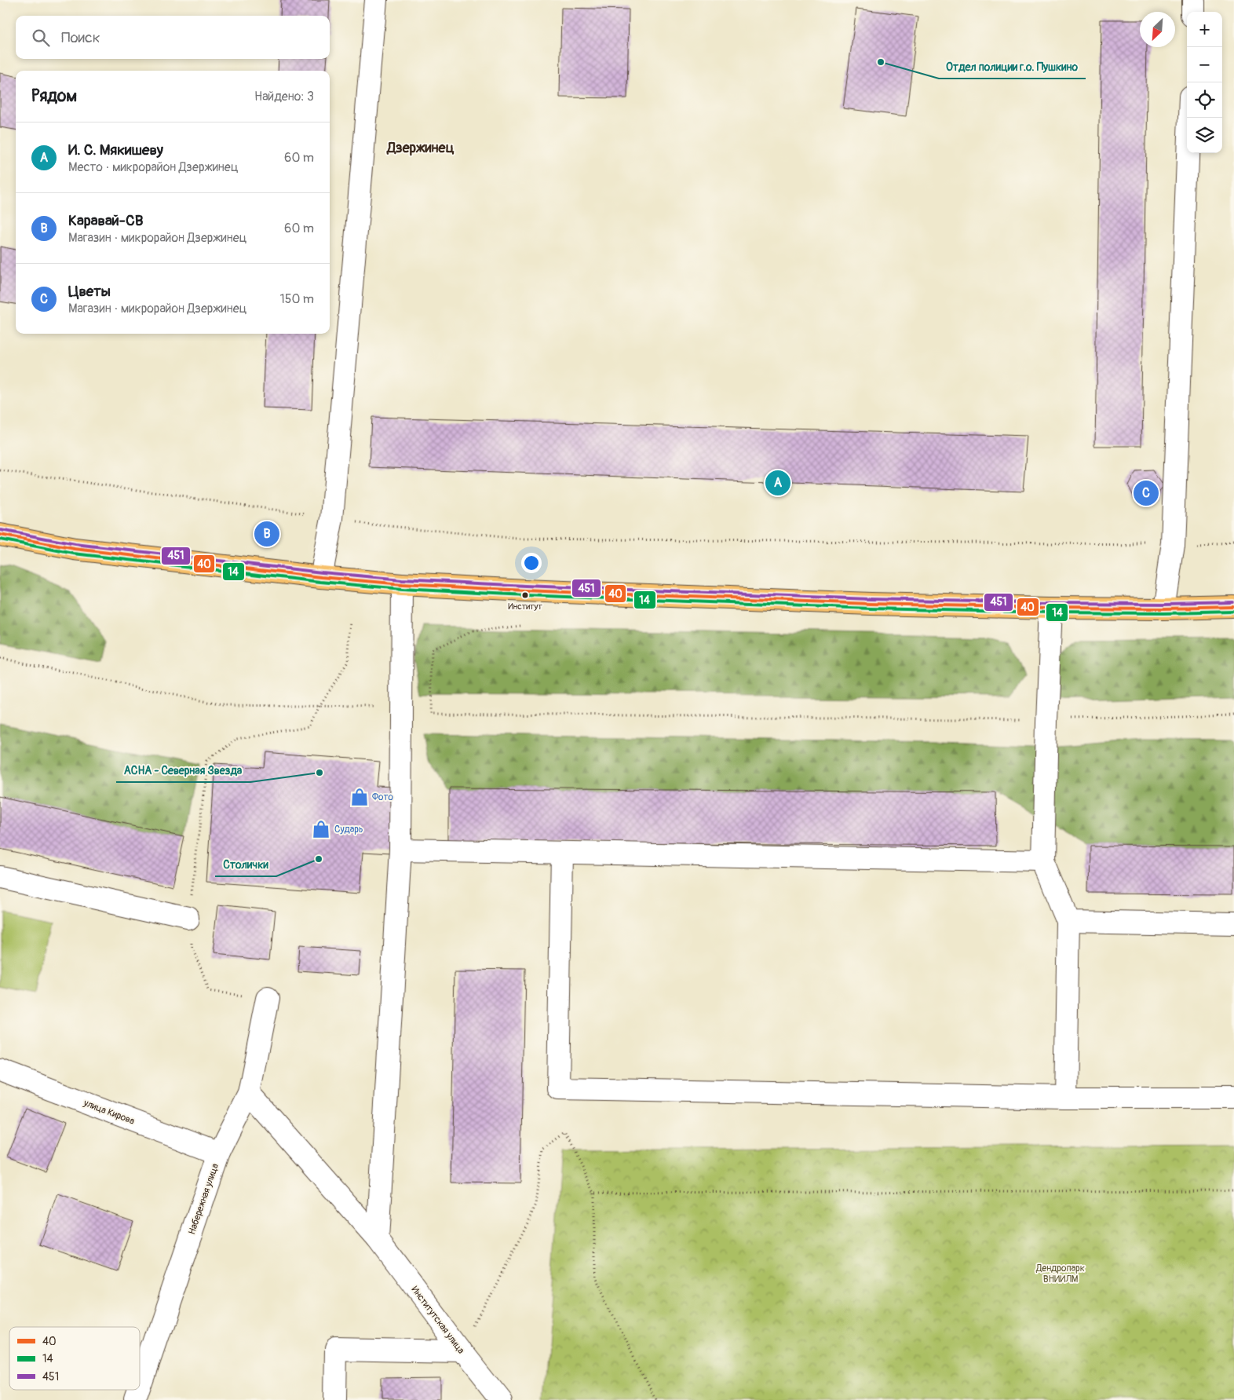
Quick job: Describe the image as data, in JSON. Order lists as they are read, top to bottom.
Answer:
{
  "streets": {
    "street": ["улица Кирова", "Набережная улица", "Институтская улица"]
  },
  "crossings": [
    ["улица Кирова", "Набережная улица"],
    ["Набережная улица", "Институтская улица"]
  ],
  "districts": ["Дзержинец"],
  "parks": ["Дендропарк ВНИИЛМ"],
  "places": {
    "other": [
      "Отдел полиции г.о. Пушкино",
      "Институт",
      "АСНА - Северная Звезда",
      "Столички"
    ],
    "shop": ["Фото", "Сударь"]
  },
  "lines": ["transit line 451", "transit line 40", "transit line 14"],
  "legend": ["40", "14", "451"],
  "north": "bottom left",
  "page": {
    "map_buttons": ["+", "−"],
    "search": "Поиск",
    "heading": ["Рядом", "Найдено: 3"],
    "list": [
      {
        "mark": "A",
        "name": "И. С. Мякишеву",
        "note": "Место · микрорайон Дзержинец",
        "value": "60 m"
      },
      {
        "mark": "B",
        "name": "Каравай-СВ",
        "note": "Магазин · микрорайон Дзержинец",
        "value": "60 m"
      },
      {
        "mark": "C",
        "name": "Цветы",
        "note": "Магазин · микрорайон Дзержинец",
        "value": "150 m"
      }
    ],
    "pins": ["A", "C", "B"]
  }
}
